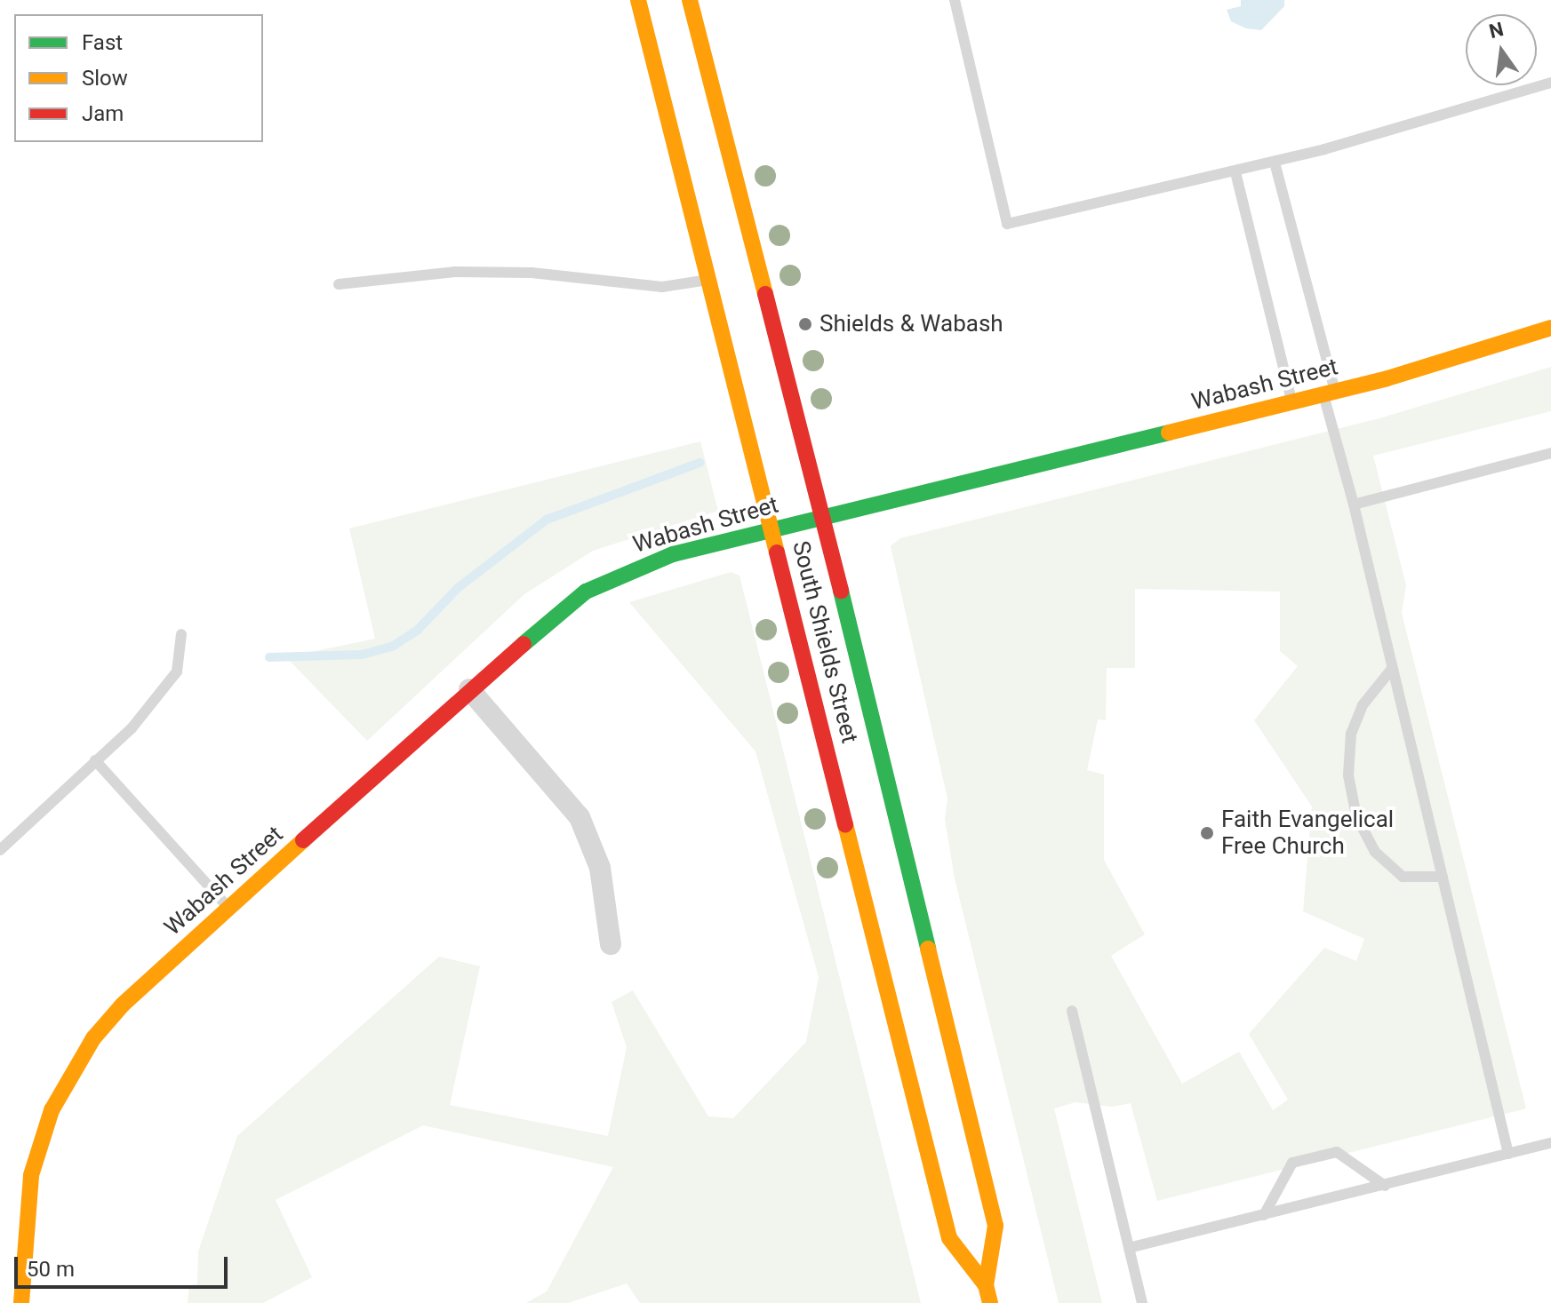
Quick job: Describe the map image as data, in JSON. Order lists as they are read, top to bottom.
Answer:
{
  "streets": {
    "main road": ["Wabash Street", "South Shields Street"]
  },
  "crossings": [
    ["Wabash Street", "South Shields Street"]
  ],
  "places": ["Shields & Wabash", "Faith Evangelical Free Church"],
  "legend": ["Fast", "Slow", "Jam"],
  "scale_bar": "50 m",
  "north": "top"
}
